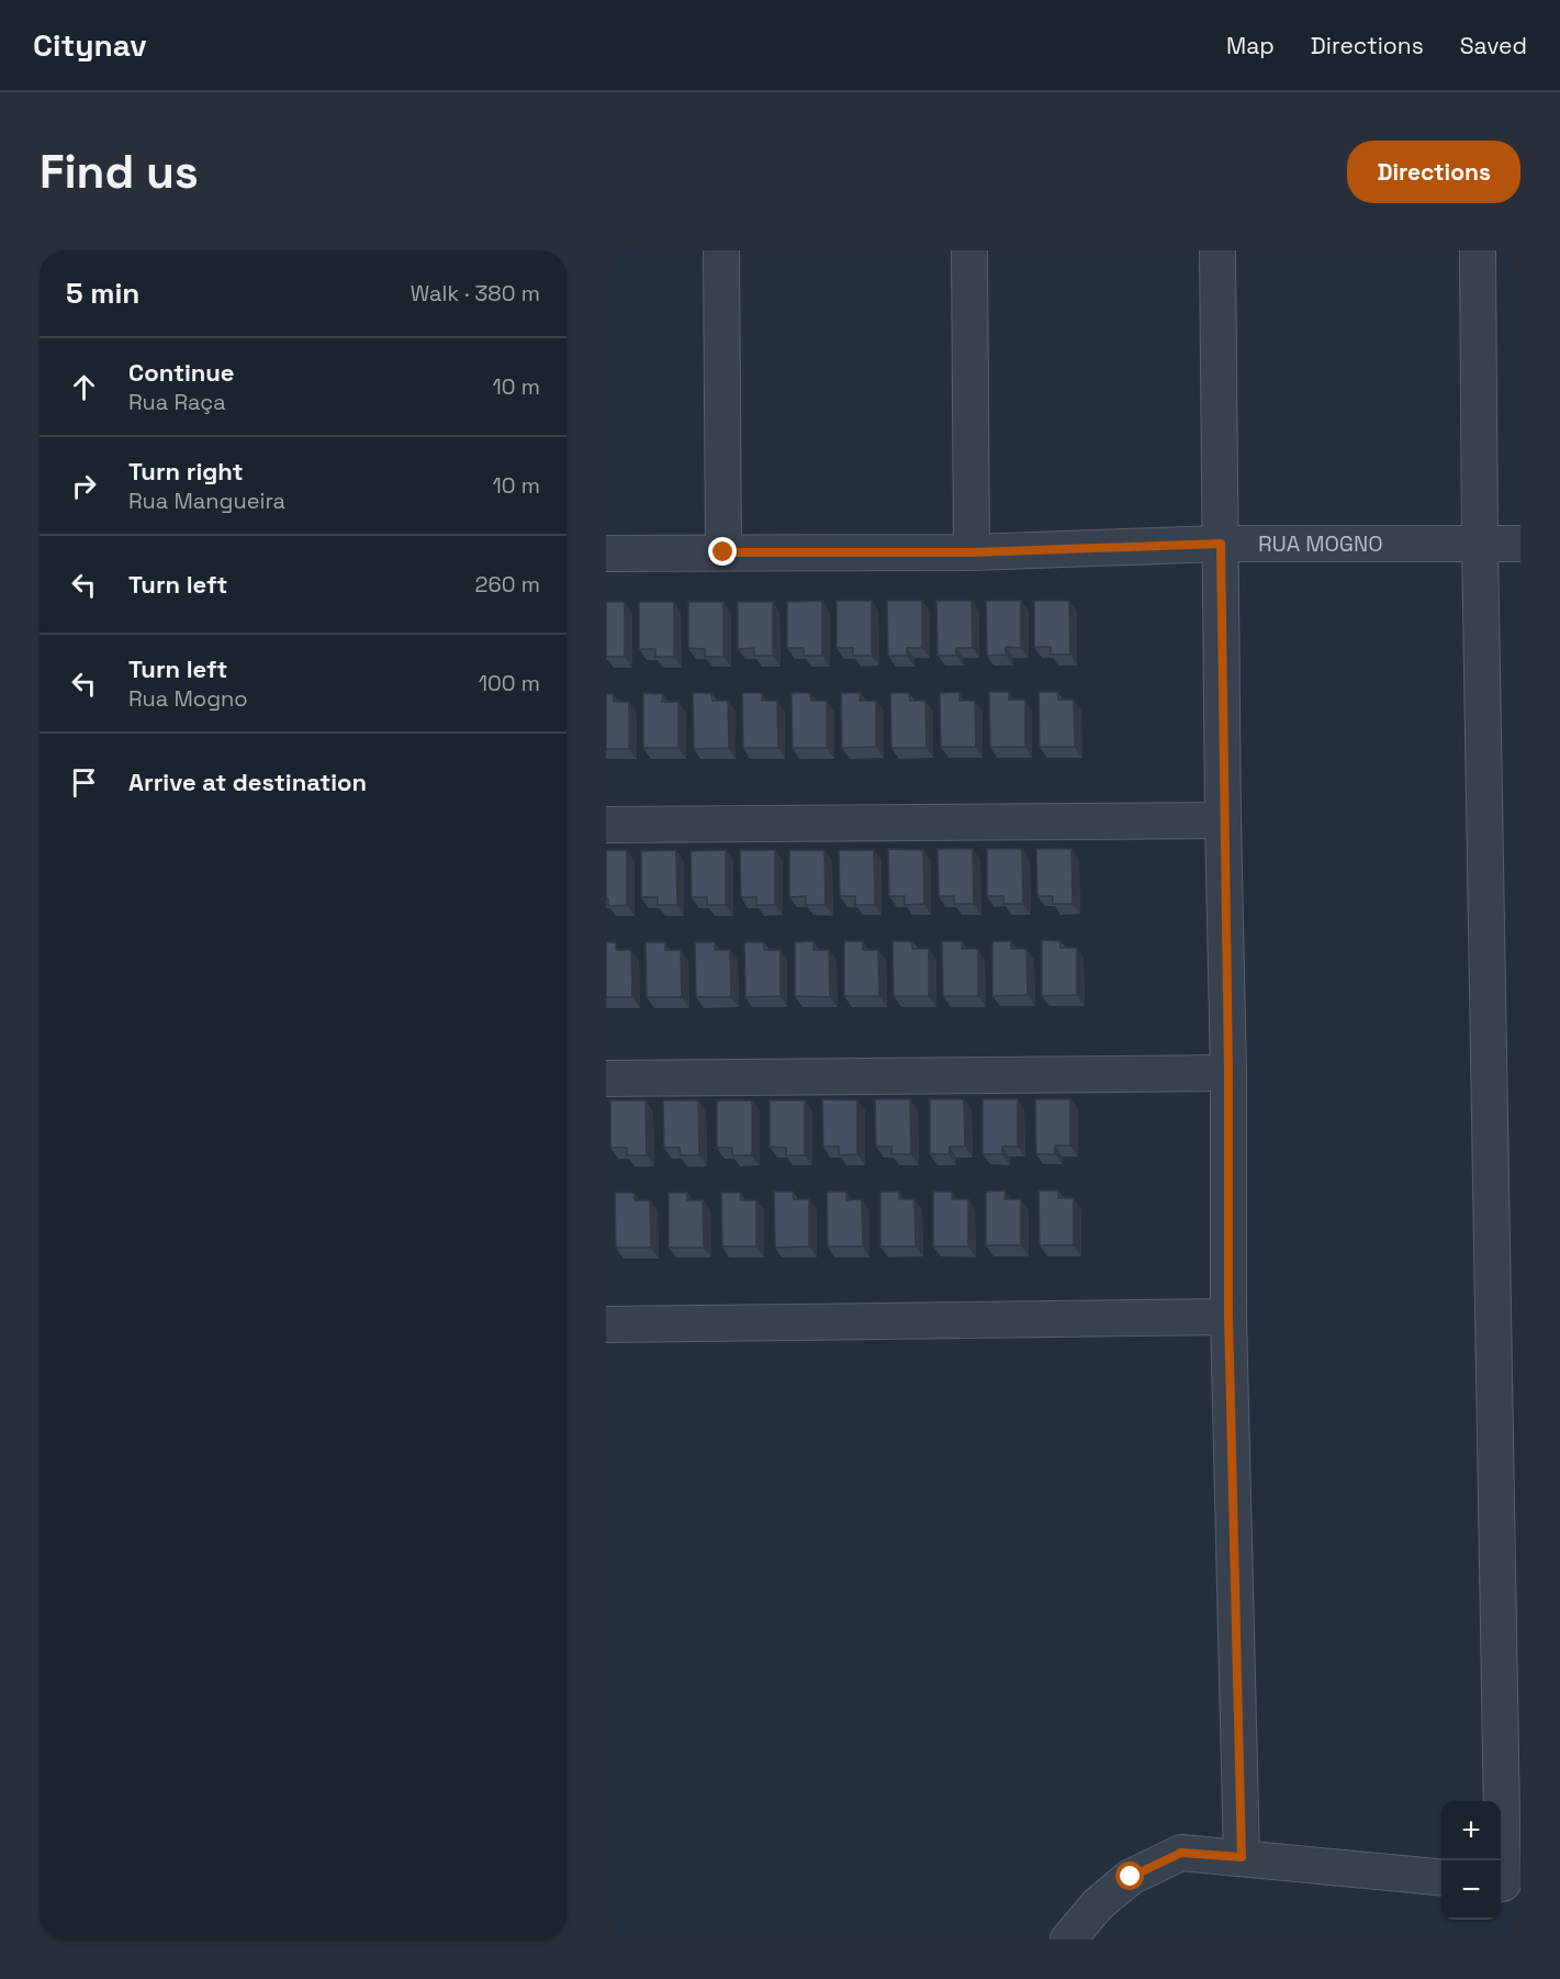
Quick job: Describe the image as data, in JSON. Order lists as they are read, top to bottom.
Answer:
{
  "streets": {
    "street": ["RUA MOGNO"]
  },
  "page": {
    "header": "Citynav",
    "nav": ["Map", "Directions", "Saved"],
    "buttons": "Directions",
    "title": "Find us",
    "heading": ["5 min", "Walk · 380 m"],
    "list": [
      ["Continue", "Rua Raça", "10 m"],
      ["Turn right", "Rua Mangueira", "10 m"],
      ["Turn left", "260 m"],
      ["Turn left", "Rua Mogno", "100 m"],
      "Arrive at destination"
    ],
    "map_buttons": ["+", "−"]
  }
}
